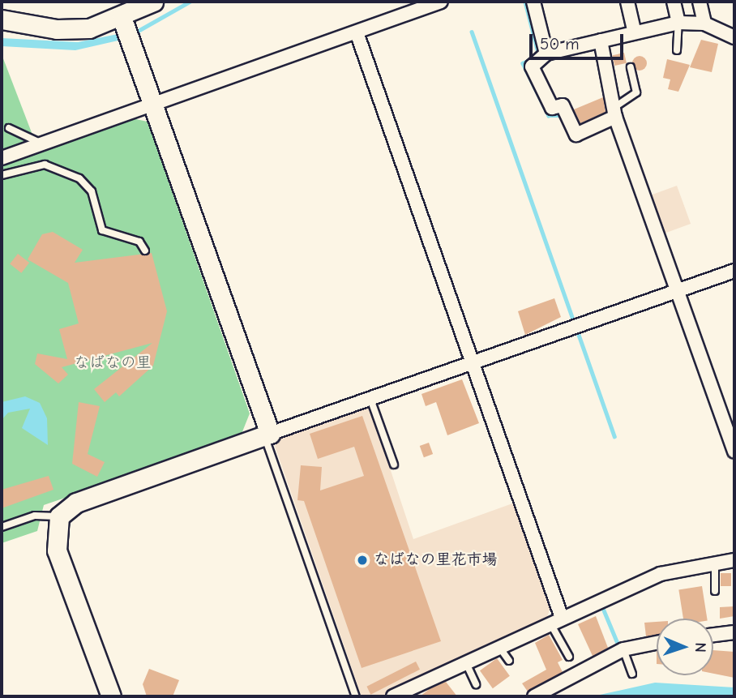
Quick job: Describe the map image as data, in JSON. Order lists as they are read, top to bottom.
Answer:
{
  "parks": ["なばなの里"],
  "places": ["なばなの里花市場"],
  "scale_bar": "50 m",
  "north": "right"
}
